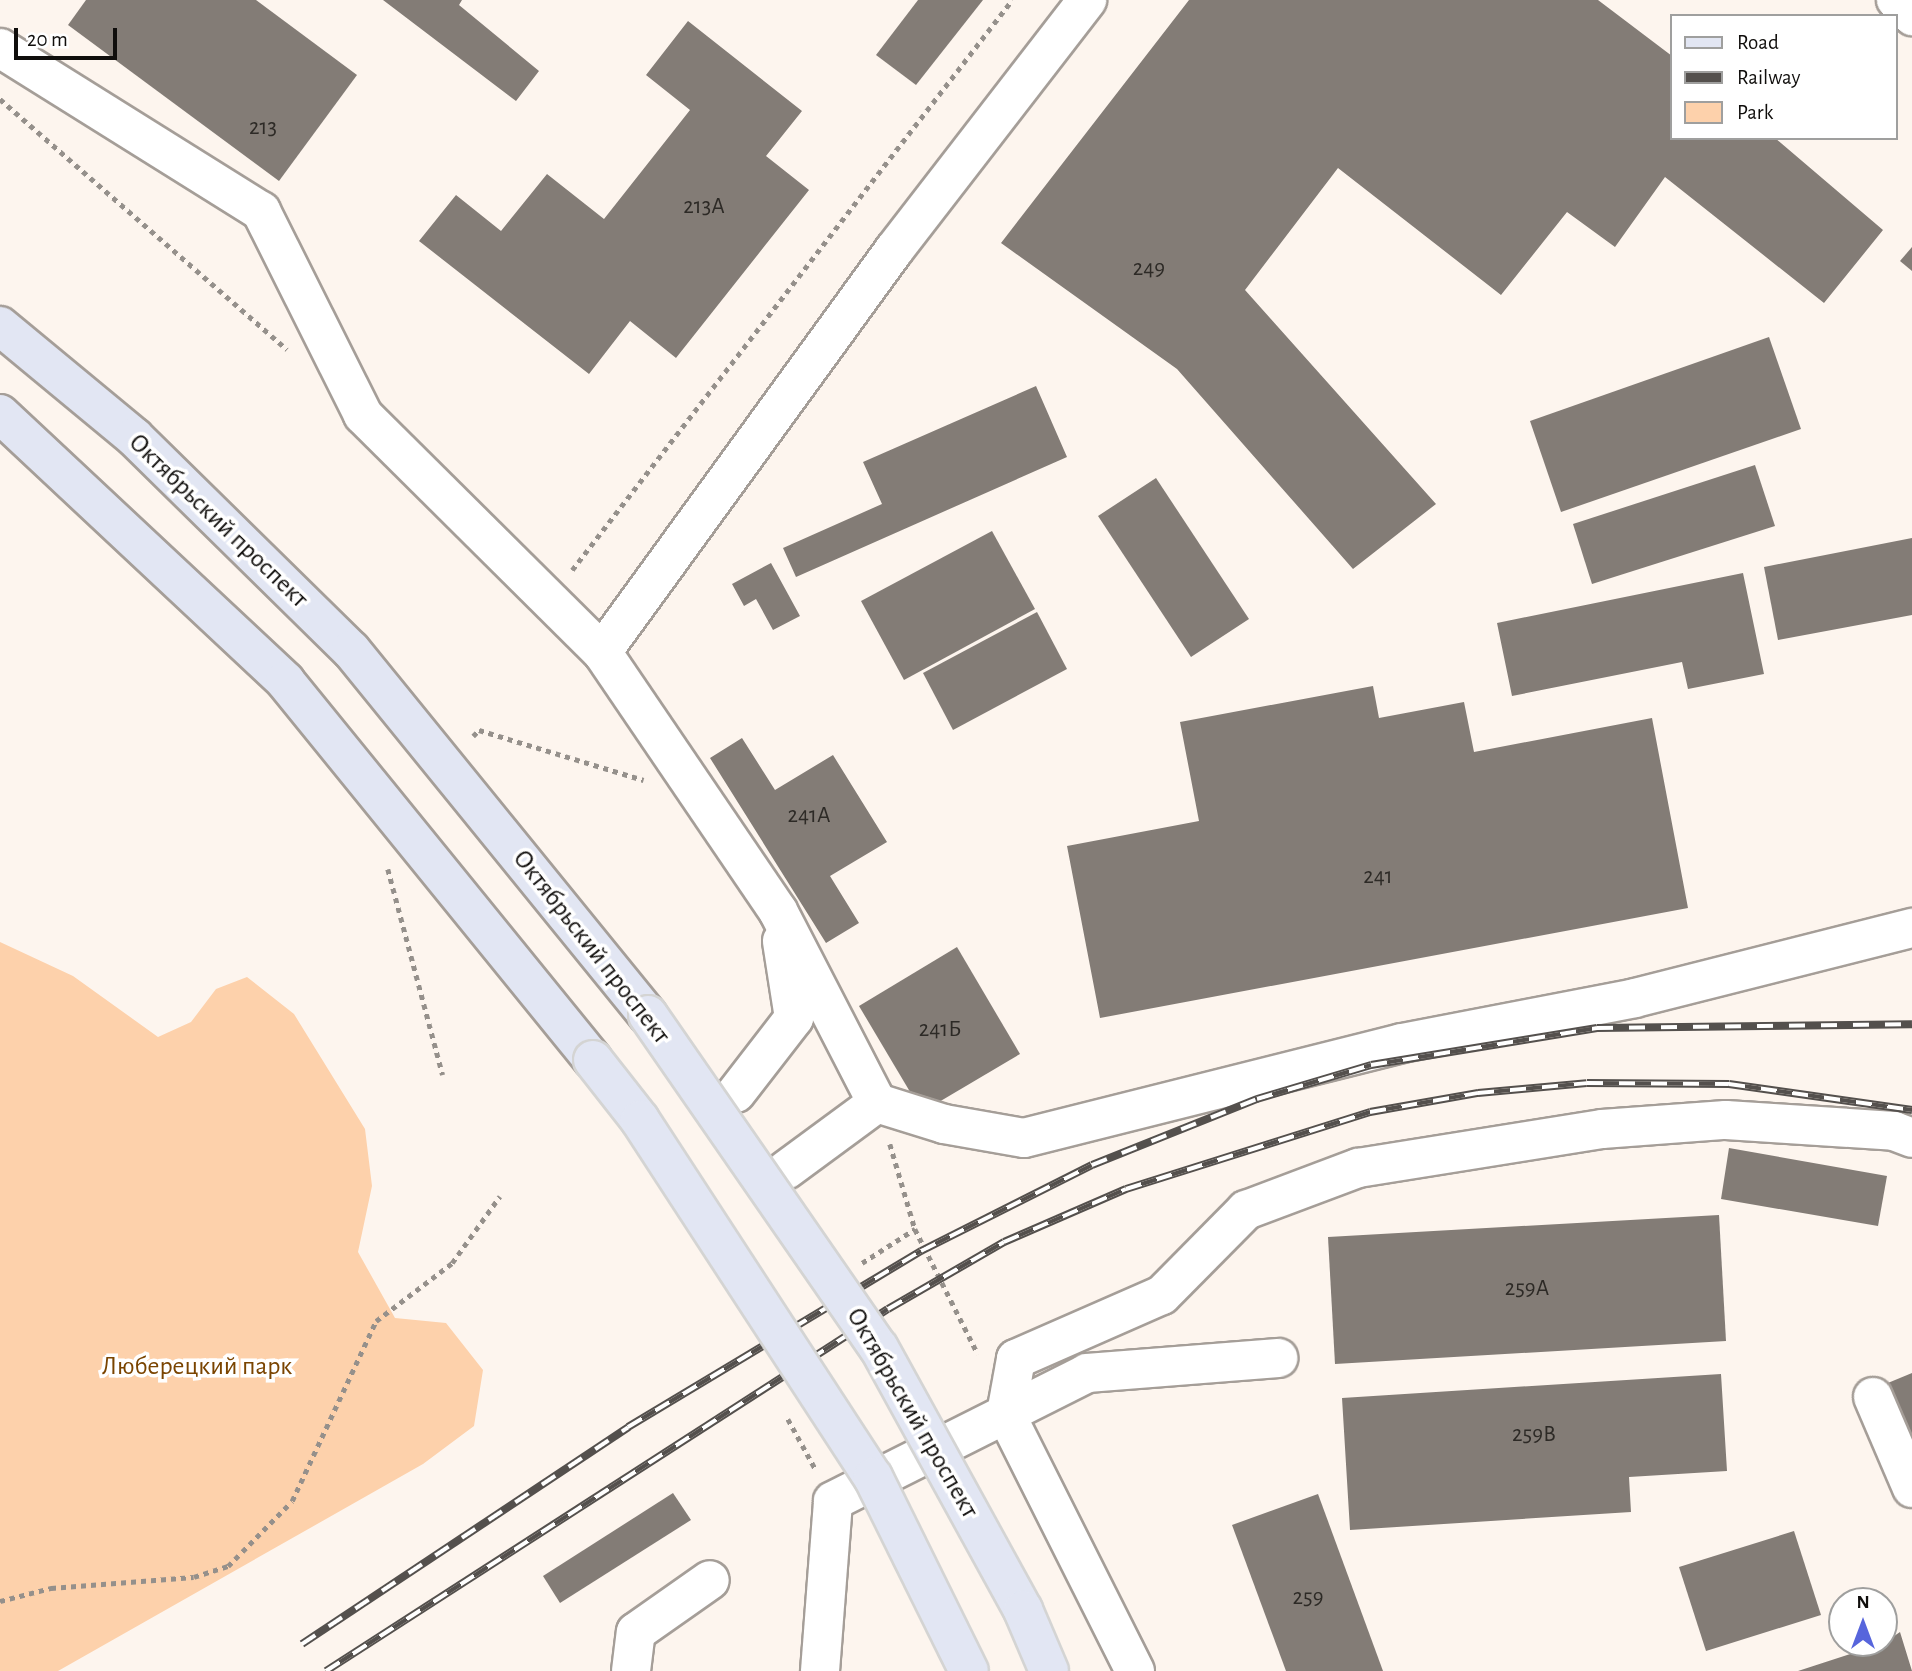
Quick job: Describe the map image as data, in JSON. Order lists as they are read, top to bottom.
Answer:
{
  "streets": {
    "main road": ["Октябрьский проспект"]
  },
  "parks": ["Люберецкий парк"],
  "house_numbers": [
    "213",
    "213А",
    "249",
    "241А",
    "241",
    "241Б",
    "259А",
    "259В",
    "259"
  ],
  "legend": ["Road", "Railway", "Park"],
  "scale_bar": "20 m",
  "north": "top"
}
